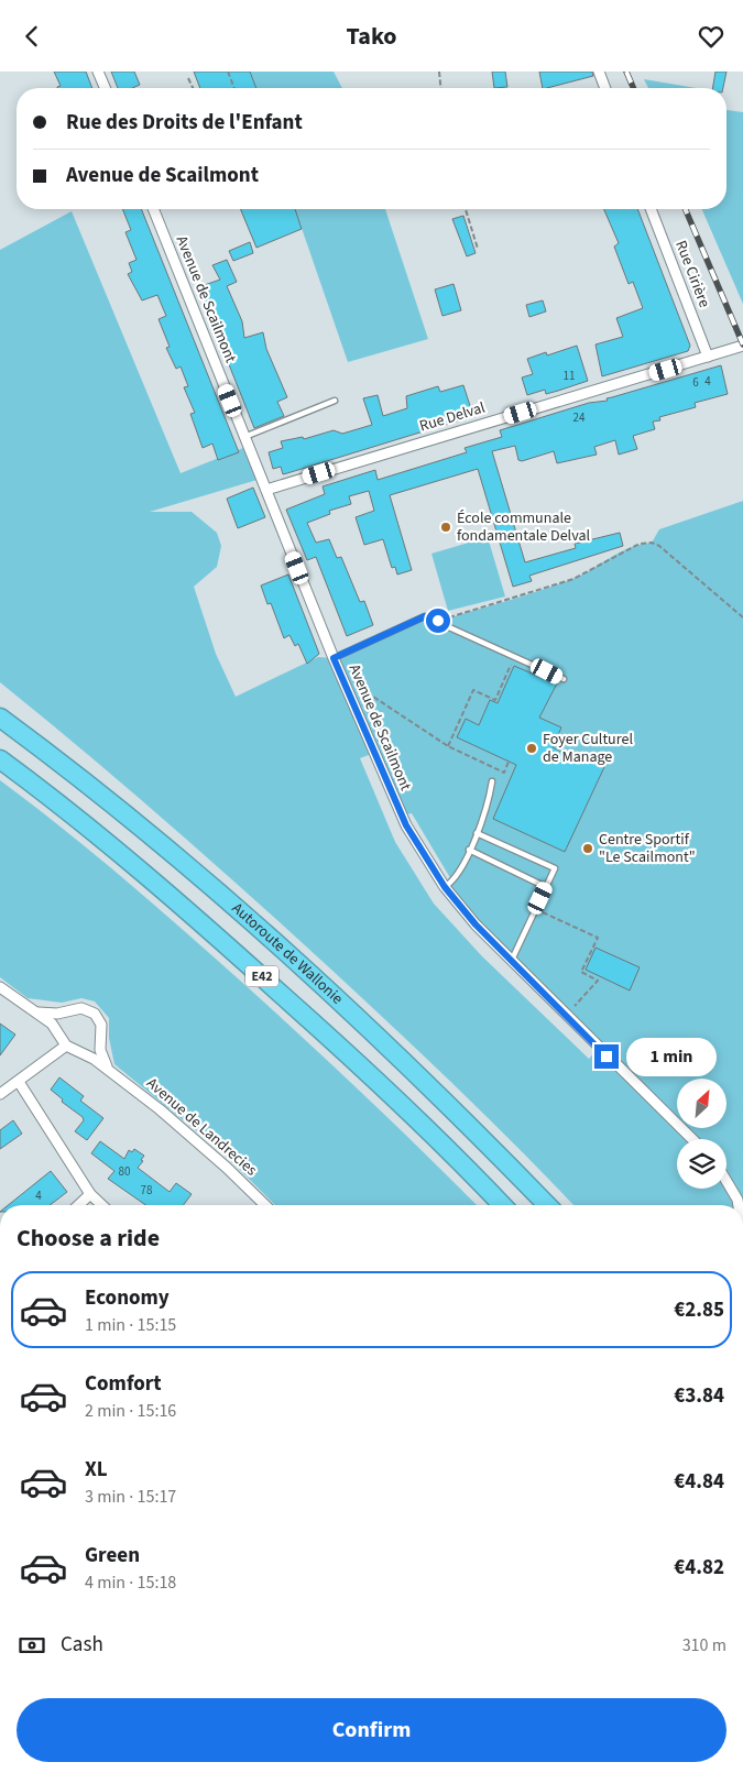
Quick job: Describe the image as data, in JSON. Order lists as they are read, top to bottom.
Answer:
{
  "streets": {
    "highway": ["Autoroute de Wallonie", "E42"],
    "street": [
      "Rue Cirière",
      "Avenue de Scailmont",
      "Rue Delval",
      "Avenue de Landrecies"
    ]
  },
  "crossings": [
    ["Rue Cirière", "Rue Delval"],
    ["Avenue de Scailmont", "Rue Delval"]
  ],
  "places": ["École communale fondamentale Delval", "Foyer Culturel de Manage", "Centre Sportif \"Le Scailmont\""],
  "house_numbers": [
    "11",
    "4",
    "6",
    "24",
    "80",
    "78",
    "4"
  ],
  "north": "top right",
  "page": {
    "header": "Tako",
    "banner": ["Rue des Droits de l'Enfant", "Avenue de Scailmont"],
    "bubble": "1 min",
    "heading": "Choose a ride",
    "list": [
      {
        "name": "Economy",
        "note": "1 min · 15:15",
        "value": "€2.85"
      },
      {
        "name": "Comfort",
        "note": "2 min · 15:16",
        "value": "€3.84"
      },
      {
        "name": "XL",
        "note": "3 min · 15:17",
        "value": "€4.84"
      },
      {
        "name": "Green",
        "note": "4 min · 15:18",
        "value": "€4.82"
      }
    ],
    "pay": ["Cash", "310 m"],
    "buttons": "Confirm"
  }
}
